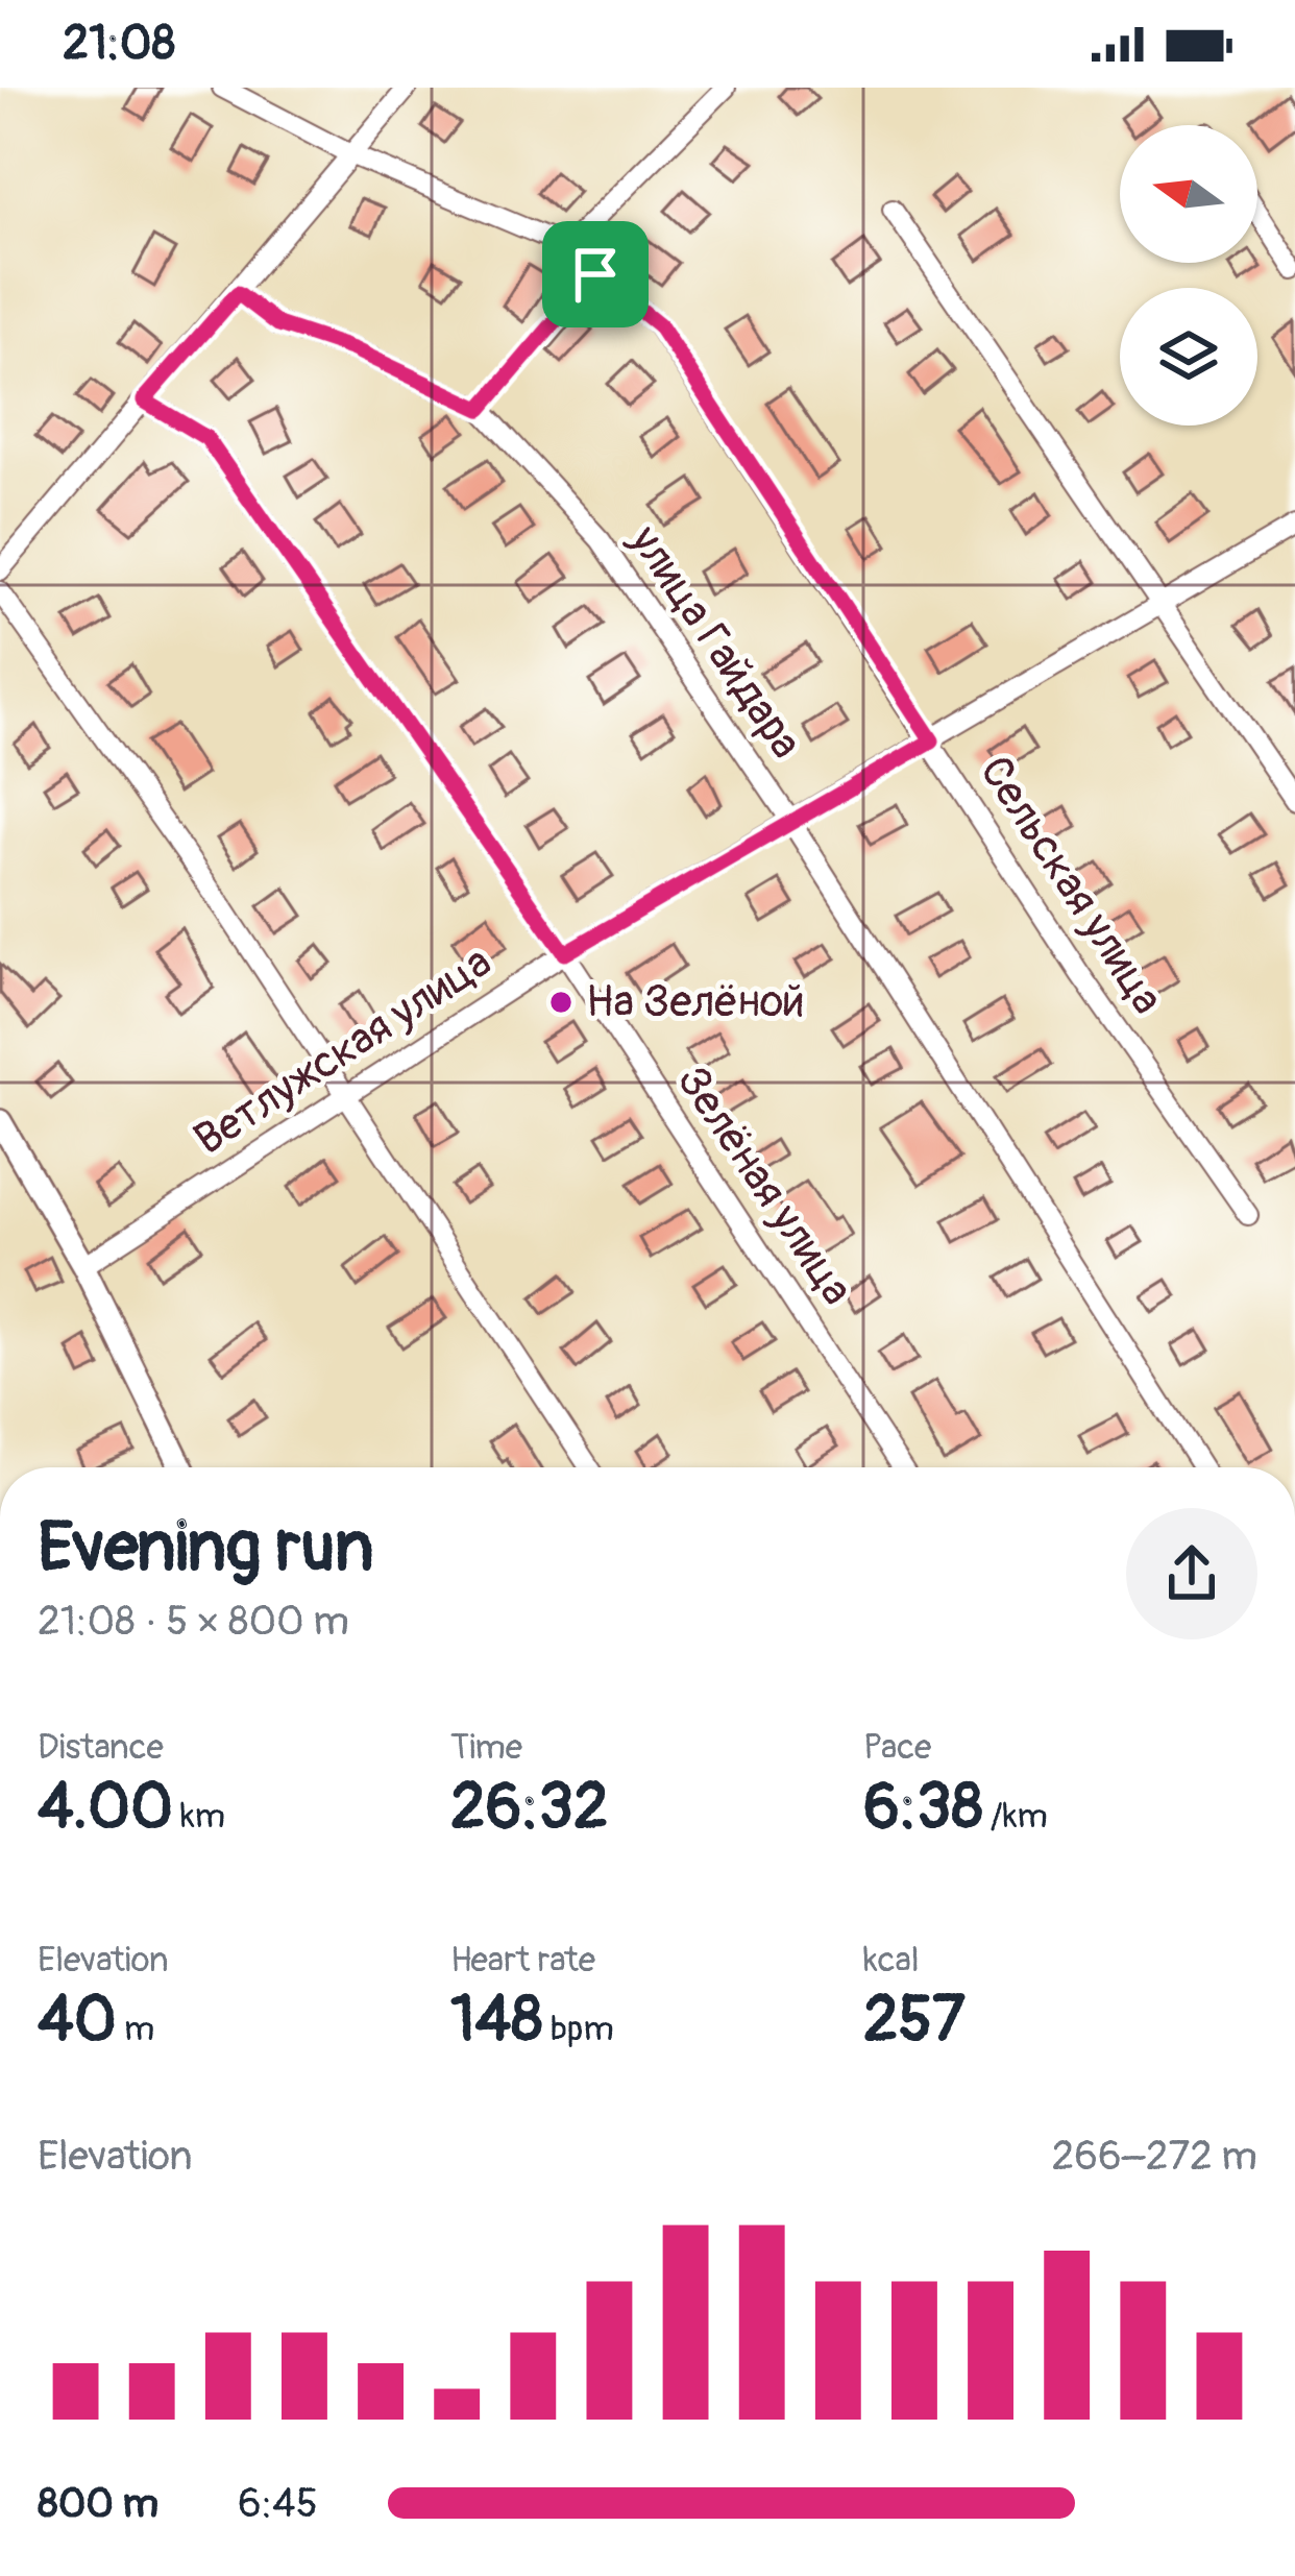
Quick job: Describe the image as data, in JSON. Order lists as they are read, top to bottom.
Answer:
{
  "streets": {
    "street": [
      "улица Гайдара",
      "Сельская улица",
      "Ветлужская улица",
      "Зелёная улица"
    ]
  },
  "crossings": [
    ["улица Гайдара", "Ветлужская улица"],
    ["Сельская улица", "Ветлужская улица"],
    ["Ветлужская улица", "Зелёная улица"]
  ],
  "places": ["На Зелёной"],
  "north": "left",
  "page": {
    "status": "21:08",
    "heading": ["Evening run", "21:08 · 5 × 800 m"],
    "stats": [
      ["Distance", "4.00 km"],
      ["Time", "26:32"],
      ["Pace", "6:38 /km"],
      ["Elevation", "40 m"],
      ["Heart rate", "148 bpm"],
      ["kcal", "257"]
    ],
    "chart": ["Elevation", "266–272 m"],
    "list": [
      {
        "name": "800 m",
        "note": "6:45"
      }
    ]
  }
}
